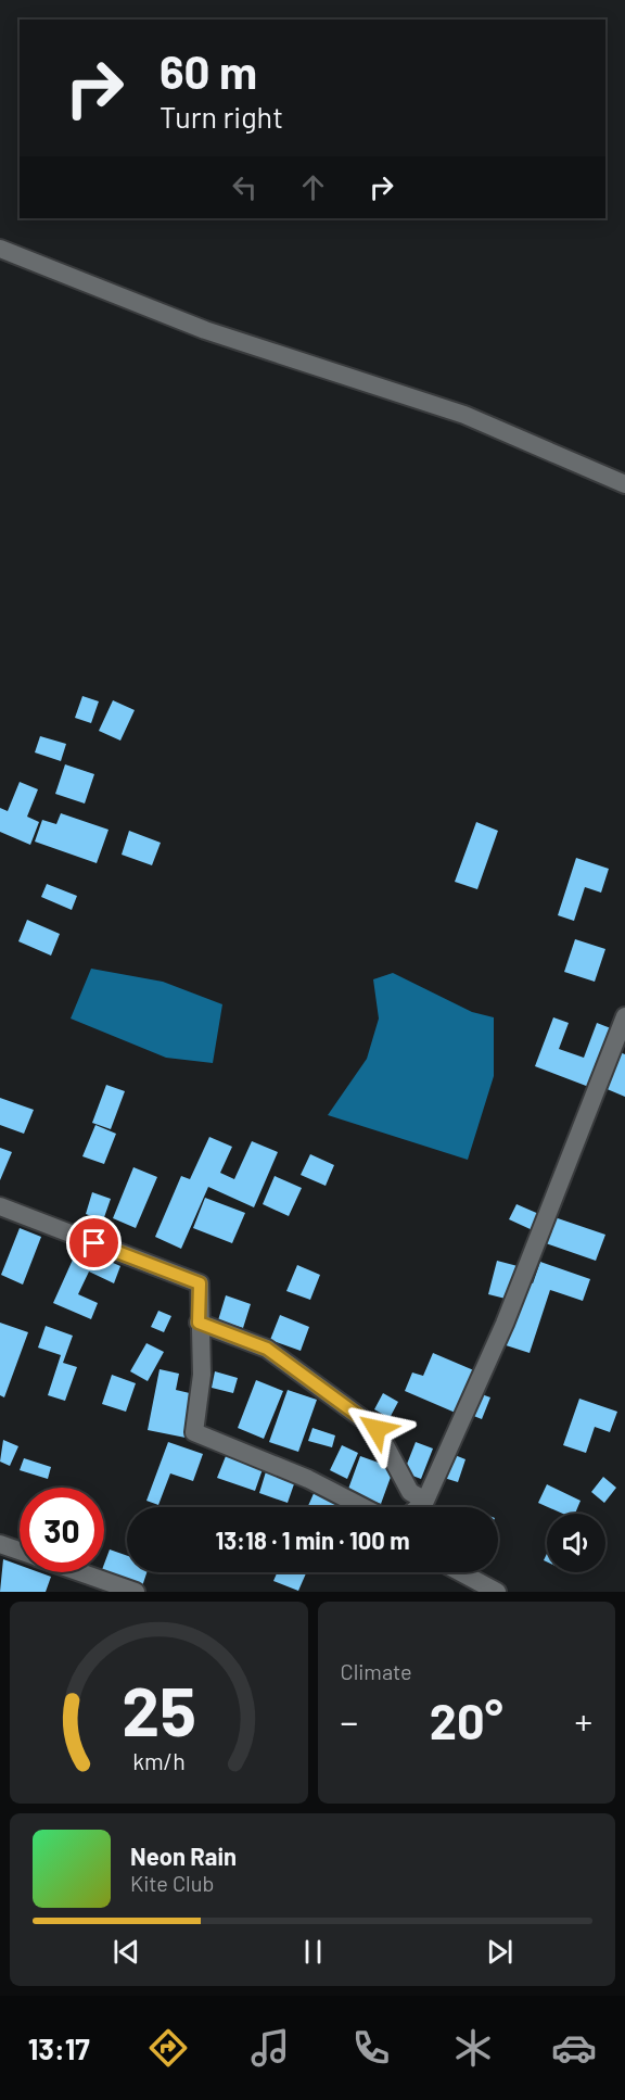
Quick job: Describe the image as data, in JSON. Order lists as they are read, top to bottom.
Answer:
{
  "page": {
    "turn": ["60 m", "Turn right"],
    "limit": "30",
    "trip": "13:18 · 1 min · 100 m",
    "tile": "Climate",
    "heat": ["−", "20°", "+"],
    "song": ["Neon Rain", "Kite Club"],
    "tabs": "13:17",
    "gauge": ["25", "km/h"]
  }
}
